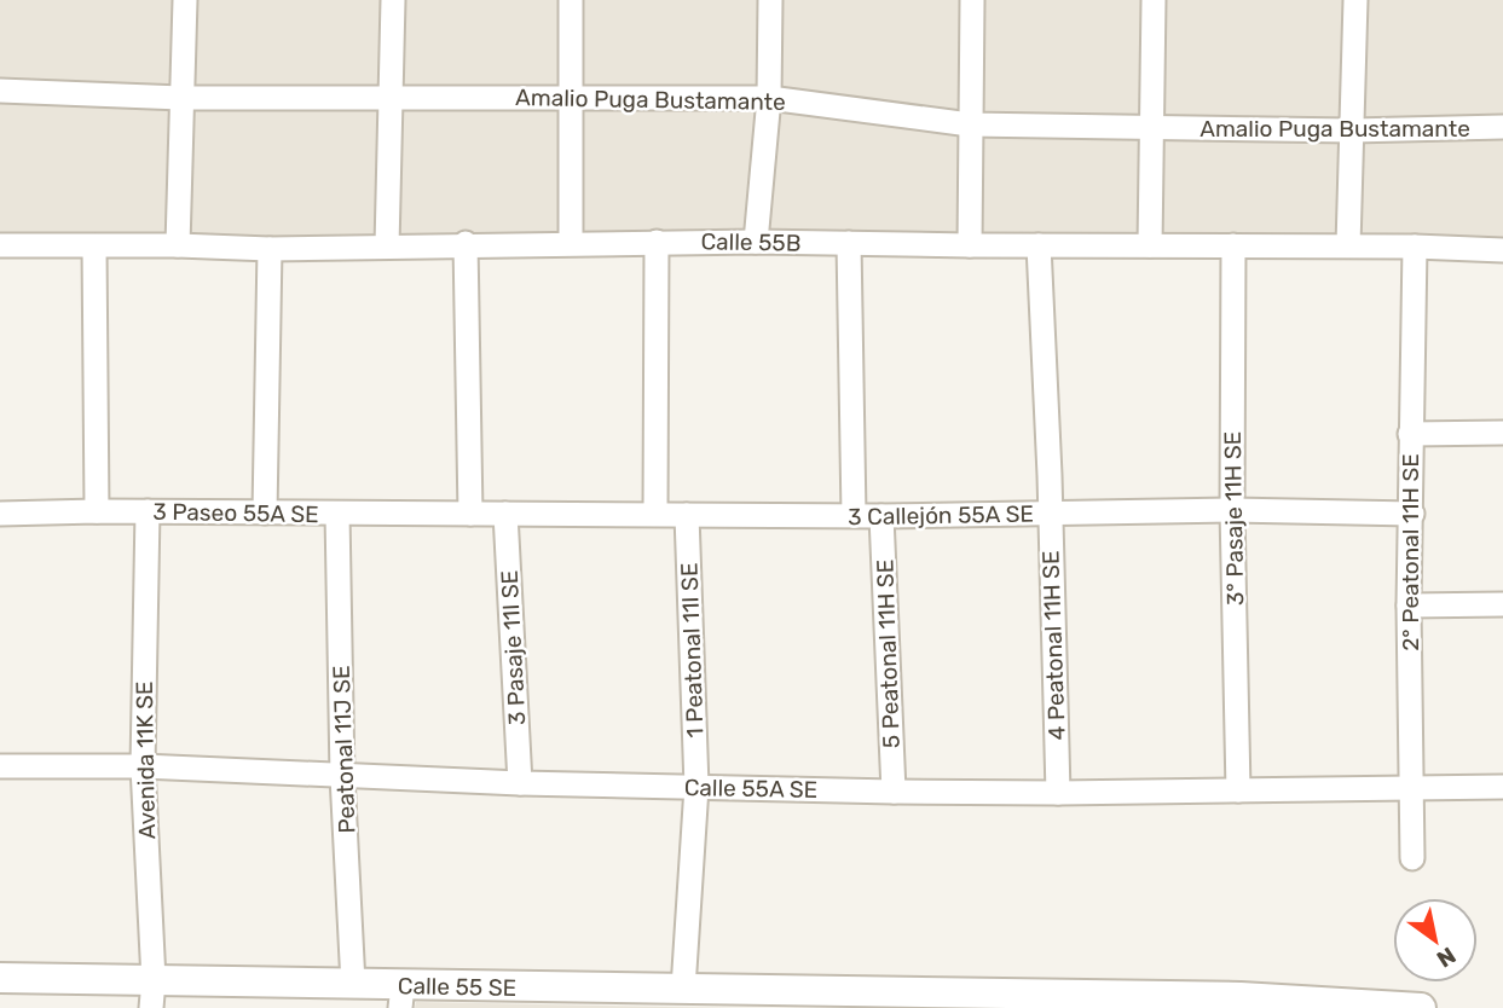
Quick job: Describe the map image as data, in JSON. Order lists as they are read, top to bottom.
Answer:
{
  "streets": {
    "street": [
      "Amalio Puga Bustamante",
      "Calle 55B",
      "3 Paseo 55A SE",
      "3 Callejón 55A SE",
      "3° Pasaje 11H SE",
      "2° Peatonal 11H SE",
      "4 Peatonal 11H SE",
      "3 Pasaje 11I SE",
      "1 Peatonal 11I SE",
      "5 Peatonal 11H SE",
      "Peatonal 11J SE",
      "Avenida 11K SE",
      "Calle 55A SE",
      "Calle 55 SE"
    ]
  },
  "crossings": [
    ["Calle 55B", "3° Pasaje 11H SE"],
    ["Calle 55B", "2° Peatonal 11H SE"],
    ["Calle 55B", "4 Peatonal 11H SE"],
    ["3 Paseo 55A SE", "3 Callejón 55A SE"],
    ["3 Paseo 55A SE", "Peatonal 11J SE"],
    ["3 Paseo 55A SE", "Avenida 11K SE"],
    ["3 Callejón 55A SE", "3° Pasaje 11H SE"],
    ["3 Callejón 55A SE", "2° Peatonal 11H SE"],
    ["3 Callejón 55A SE", "4 Peatonal 11H SE"],
    ["3 Callejón 55A SE", "3 Pasaje 11I SE"],
    ["3 Callejón 55A SE", "1 Peatonal 11I SE"],
    ["3 Callejón 55A SE", "5 Peatonal 11H SE"],
    ["3° Pasaje 11H SE", "Calle 55A SE"],
    ["2° Peatonal 11H SE", "Calle 55A SE"],
    ["4 Peatonal 11H SE", "Calle 55A SE"],
    ["3 Pasaje 11I SE", "Calle 55A SE"],
    ["1 Peatonal 11I SE", "Calle 55A SE"],
    ["1 Peatonal 11I SE", "Calle 55 SE"],
    ["5 Peatonal 11H SE", "Calle 55A SE"],
    ["Peatonal 11J SE", "Calle 55A SE"],
    ["Peatonal 11J SE", "Calle 55 SE"],
    ["Avenida 11K SE", "Calle 55A SE"],
    ["Avenida 11K SE", "Calle 55 SE"]
  ],
  "north": "bottom right"
}
